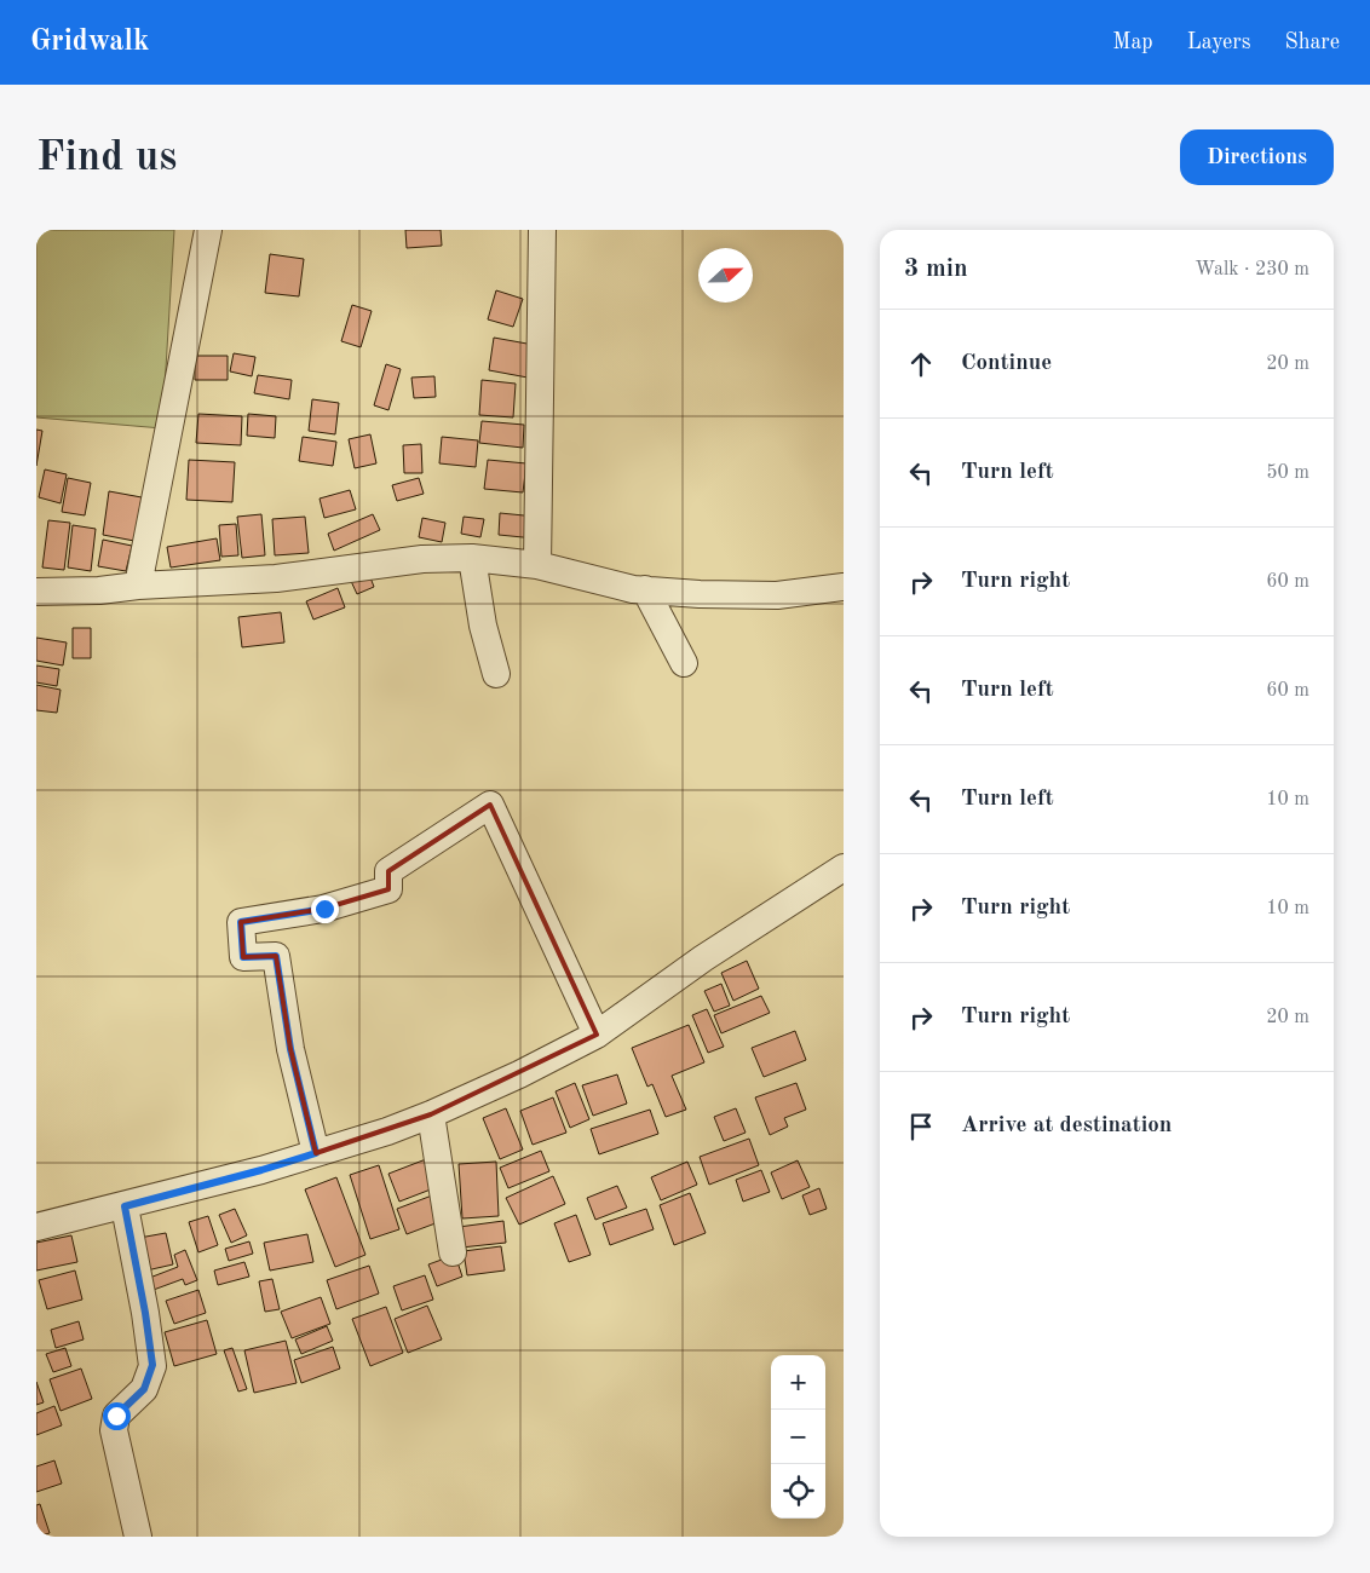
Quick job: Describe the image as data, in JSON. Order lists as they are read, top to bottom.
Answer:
{
  "north": "right",
  "page": {
    "header": "Gridwalk",
    "nav": ["Map", "Layers", "Share"],
    "buttons": "Directions",
    "title": "Find us",
    "heading": ["3 min", "Walk · 230 m"],
    "list": [
      ["Continue", "20 m"],
      ["Turn left", "50 m"],
      ["Turn right", "60 m"],
      ["Turn left", "60 m"],
      ["Turn left", "10 m"],
      ["Turn right", "10 m"],
      ["Turn right", "20 m"],
      "Arrive at destination"
    ],
    "map_buttons": ["+", "−"]
  }
}
